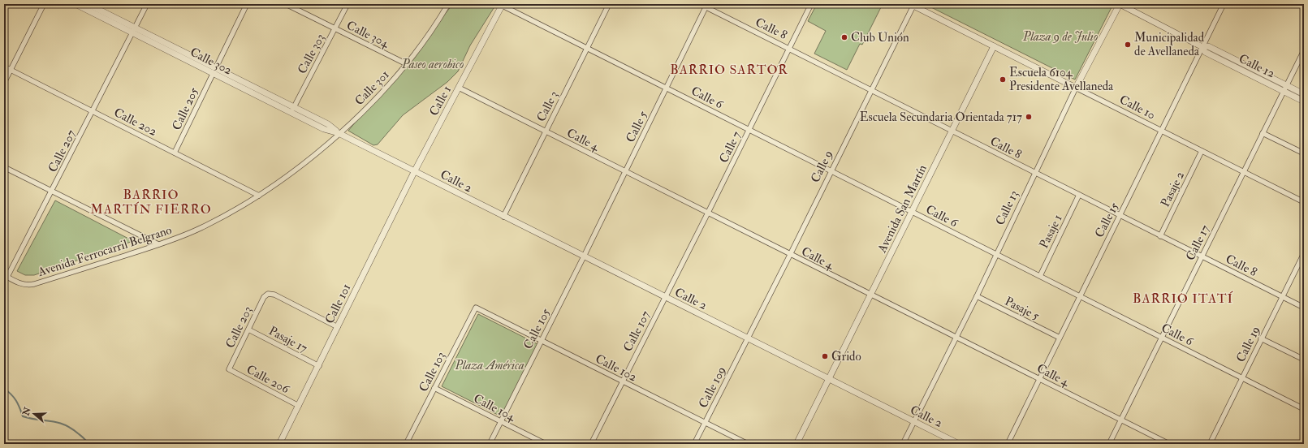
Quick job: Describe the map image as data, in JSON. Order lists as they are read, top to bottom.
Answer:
{
  "streets": {
    "street": [
      "Calle 8",
      "Calle 304",
      "Calle 303",
      "Calle 302",
      "Calle 12",
      "Calle 301",
      "Calle 6",
      "Calle 1",
      "Calle 3",
      "Calle 10",
      "Calle 205",
      "Calle 202",
      "Calle 5",
      "Calle 4",
      "Calle 7",
      "Calle 207",
      "Calle 9",
      "Calle 2",
      "Pasaje 2",
      "Calle 13",
      "Avenida San Martín",
      "Calle 15",
      "Pasaje 1",
      "Calle 17",
      "Avenida Ferrocarril Belgrano",
      "Calle 101",
      "Pasaje 5",
      "Calle 203",
      "Calle 105",
      "Calle 107",
      "Pasaje 17",
      "Calle 19",
      "Calle 102",
      "Calle 103",
      "Calle 206",
      "Calle 109",
      "Calle 104"
    ]
  },
  "crossings": [
    ["Calle 8", "Calle 5"],
    ["Calle 8", "Calle 7"],
    ["Calle 8", "Calle 9"],
    ["Calle 8", "Pasaje 2"],
    ["Calle 8", "Calle 13"],
    ["Calle 8", "Avenida San Martín"],
    ["Calle 8", "Calle 15"],
    ["Calle 8", "Pasaje 1"],
    ["Calle 8", "Calle 17"],
    ["Calle 8", "Calle 19"],
    ["Calle 304", "Calle 303"],
    ["Calle 304", "Calle 301"],
    ["Calle 303", "Calle 302"],
    ["Calle 302", "Calle 301"],
    ["Calle 302", "Calle 1"],
    ["Calle 302", "Calle 205"],
    ["Calle 302", "Calle 207"],
    ["Calle 302", "Calle 2"],
    ["Calle 302", "Avenida Ferrocarril Belgrano"],
    ["Calle 302", "Calle 101"],
    ["Calle 12", "Calle 13"],
    ["Calle 12", "Calle 15"],
    ["Calle 12", "Calle 17"],
    ["Calle 301", "Avenida Ferrocarril Belgrano"],
    ["Calle 6", "Calle 1"],
    ["Calle 6", "Calle 3"],
    ["Calle 6", "Calle 5"],
    ["Calle 6", "Calle 7"],
    ["Calle 6", "Calle 9"],
    ["Calle 6", "Calle 13"],
    ["Calle 6", "Avenida San Martín"],
    ["Calle 6", "Calle 15"],
    ["Calle 6", "Pasaje 1"],
    ["Calle 6", "Calle 17"],
    ["Calle 6", "Calle 19"],
    ["Calle 1", "Calle 4"],
    ["Calle 1", "Calle 2"],
    ["Calle 1", "Calle 101"],
    ["Calle 3", "Calle 4"],
    ["Calle 3", "Calle 2"],
    ["Calle 10", "Calle 9"],
    ["Calle 10", "Pasaje 2"],
    ["Calle 10", "Calle 13"],
    ["Calle 10", "Avenida San Martín"],
    ["Calle 10", "Calle 15"],
    ["Calle 10", "Calle 17"],
    ["Calle 205", "Calle 202"],
    ["Calle 202", "Calle 207"],
    ["Calle 202", "Avenida Ferrocarril Belgrano"],
    ["Calle 5", "Calle 4"],
    ["Calle 5", "Calle 2"],
    ["Calle 5", "Calle 105"],
    ["Calle 4", "Calle 7"],
    ["Calle 4", "Calle 9"],
    ["Calle 4", "Calle 13"],
    ["Calle 4", "Avenida San Martín"],
    ["Calle 4", "Calle 15"],
    ["Calle 4", "Calle 17"],
    ["Calle 7", "Calle 2"],
    ["Calle 7", "Calle 107"],
    ["Calle 207", "Avenida Ferrocarril Belgrano"],
    ["Calle 9", "Calle 2"],
    ["Calle 9", "Calle 109"],
    ["Calle 2", "Calle 13"],
    ["Calle 2", "Avenida San Martín"],
    ["Calle 2", "Calle 101"],
    ["Calle 2", "Calle 105"],
    ["Calle 2", "Calle 107"],
    ["Calle 2", "Calle 109"],
    ["Calle 13", "Pasaje 5"],
    ["Calle 15", "Pasaje 5"],
    ["Calle 101", "Calle 203"],
    ["Calle 101", "Pasaje 17"],
    ["Calle 101", "Calle 206"],
    ["Calle 203", "Pasaje 17"],
    ["Calle 203", "Calle 206"],
    ["Calle 105", "Calle 102"],
    ["Calle 105", "Calle 104"],
    ["Calle 107", "Calle 102"],
    ["Calle 102", "Calle 103"],
    ["Calle 102", "Calle 109"],
    ["Calle 103", "Calle 104"]
  ],
  "districts": ["BARRIO SARTOR", "BARRIO MARTÍN FIERRO", "BARRIO ITATÍ"],
  "parks": ["Plaza 9 de Julio", "Paseo aerobico", "Plaza América"],
  "places": [
    "Club Unión",
    "Municipalidad de Avellaneda",
    "Escuela 6104 Presidente Avellaneda",
    "Escuela Secundaria Orientada 717",
    "Grido"
  ],
  "north": "left"
}
